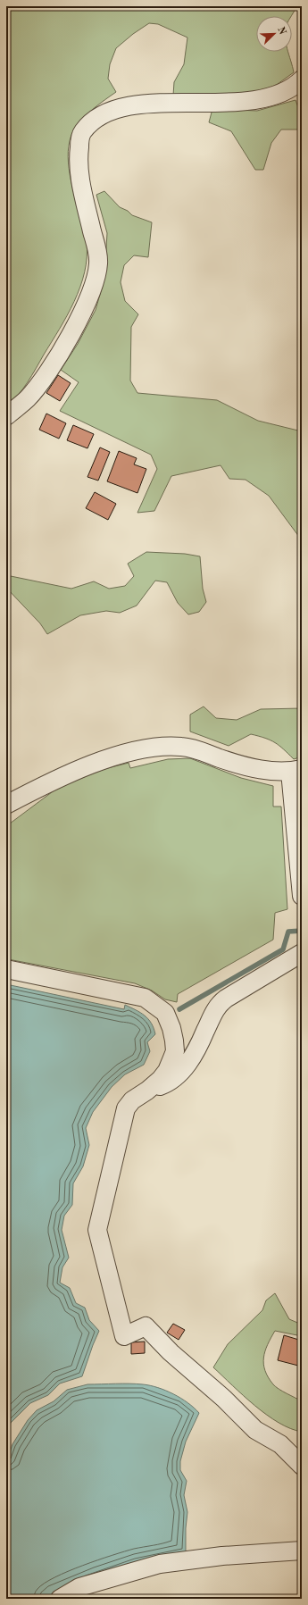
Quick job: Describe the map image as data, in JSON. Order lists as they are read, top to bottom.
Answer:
{
  "north": "top right"
}
